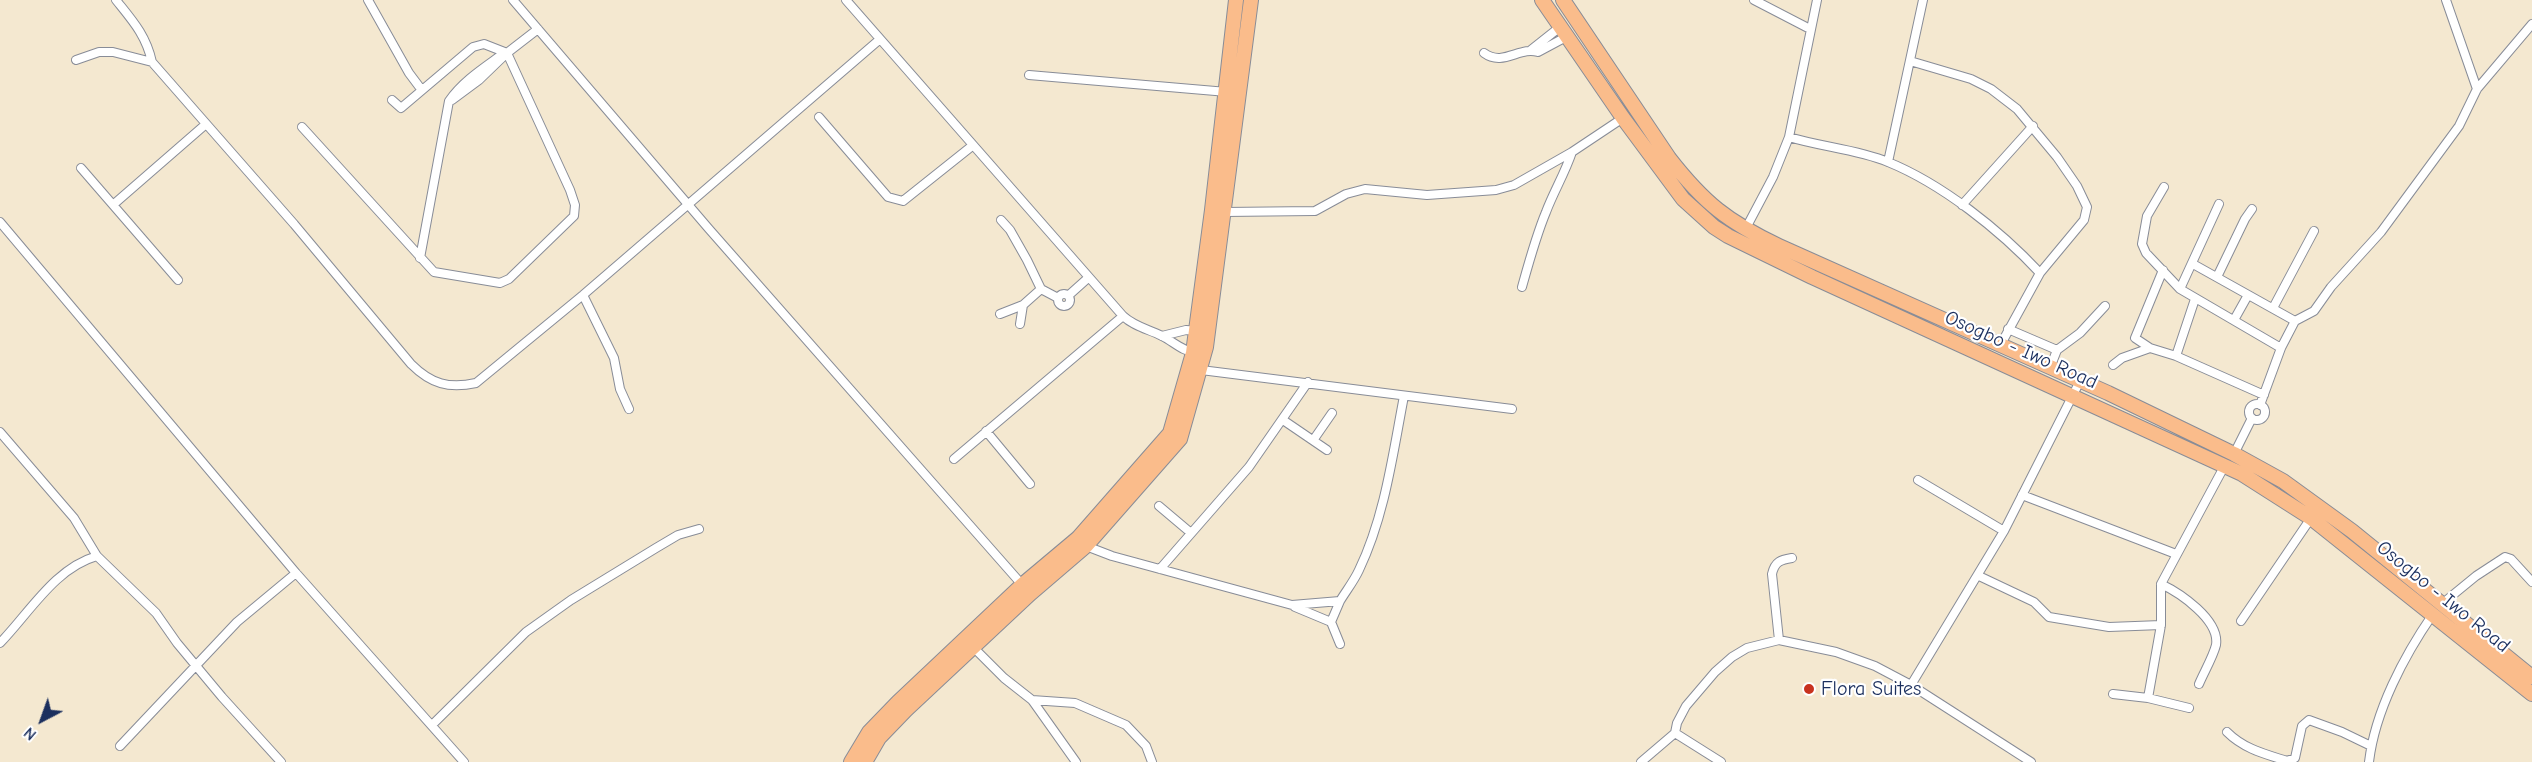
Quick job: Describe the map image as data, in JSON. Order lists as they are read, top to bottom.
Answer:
{
  "streets": {
    "main road": ["Osogbo - Iwo Road"]
  },
  "places": ["Flora Suites"],
  "north": "bottom left"
}
